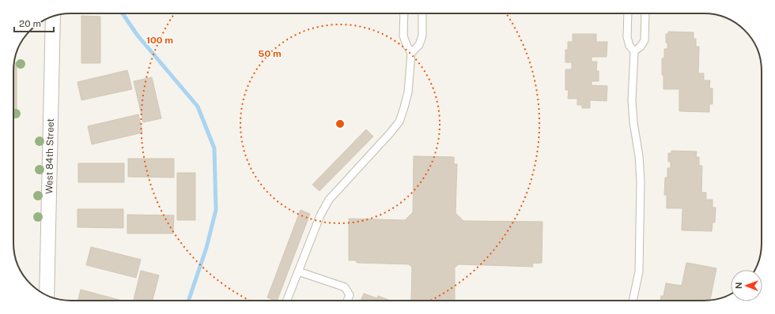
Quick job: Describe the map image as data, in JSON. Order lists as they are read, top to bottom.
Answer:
{
  "streets": {
    "street": ["West 84th Street"]
  },
  "scale_bar": "20 m",
  "north": "left",
  "rings": ["100 m", "50 m"]
}
